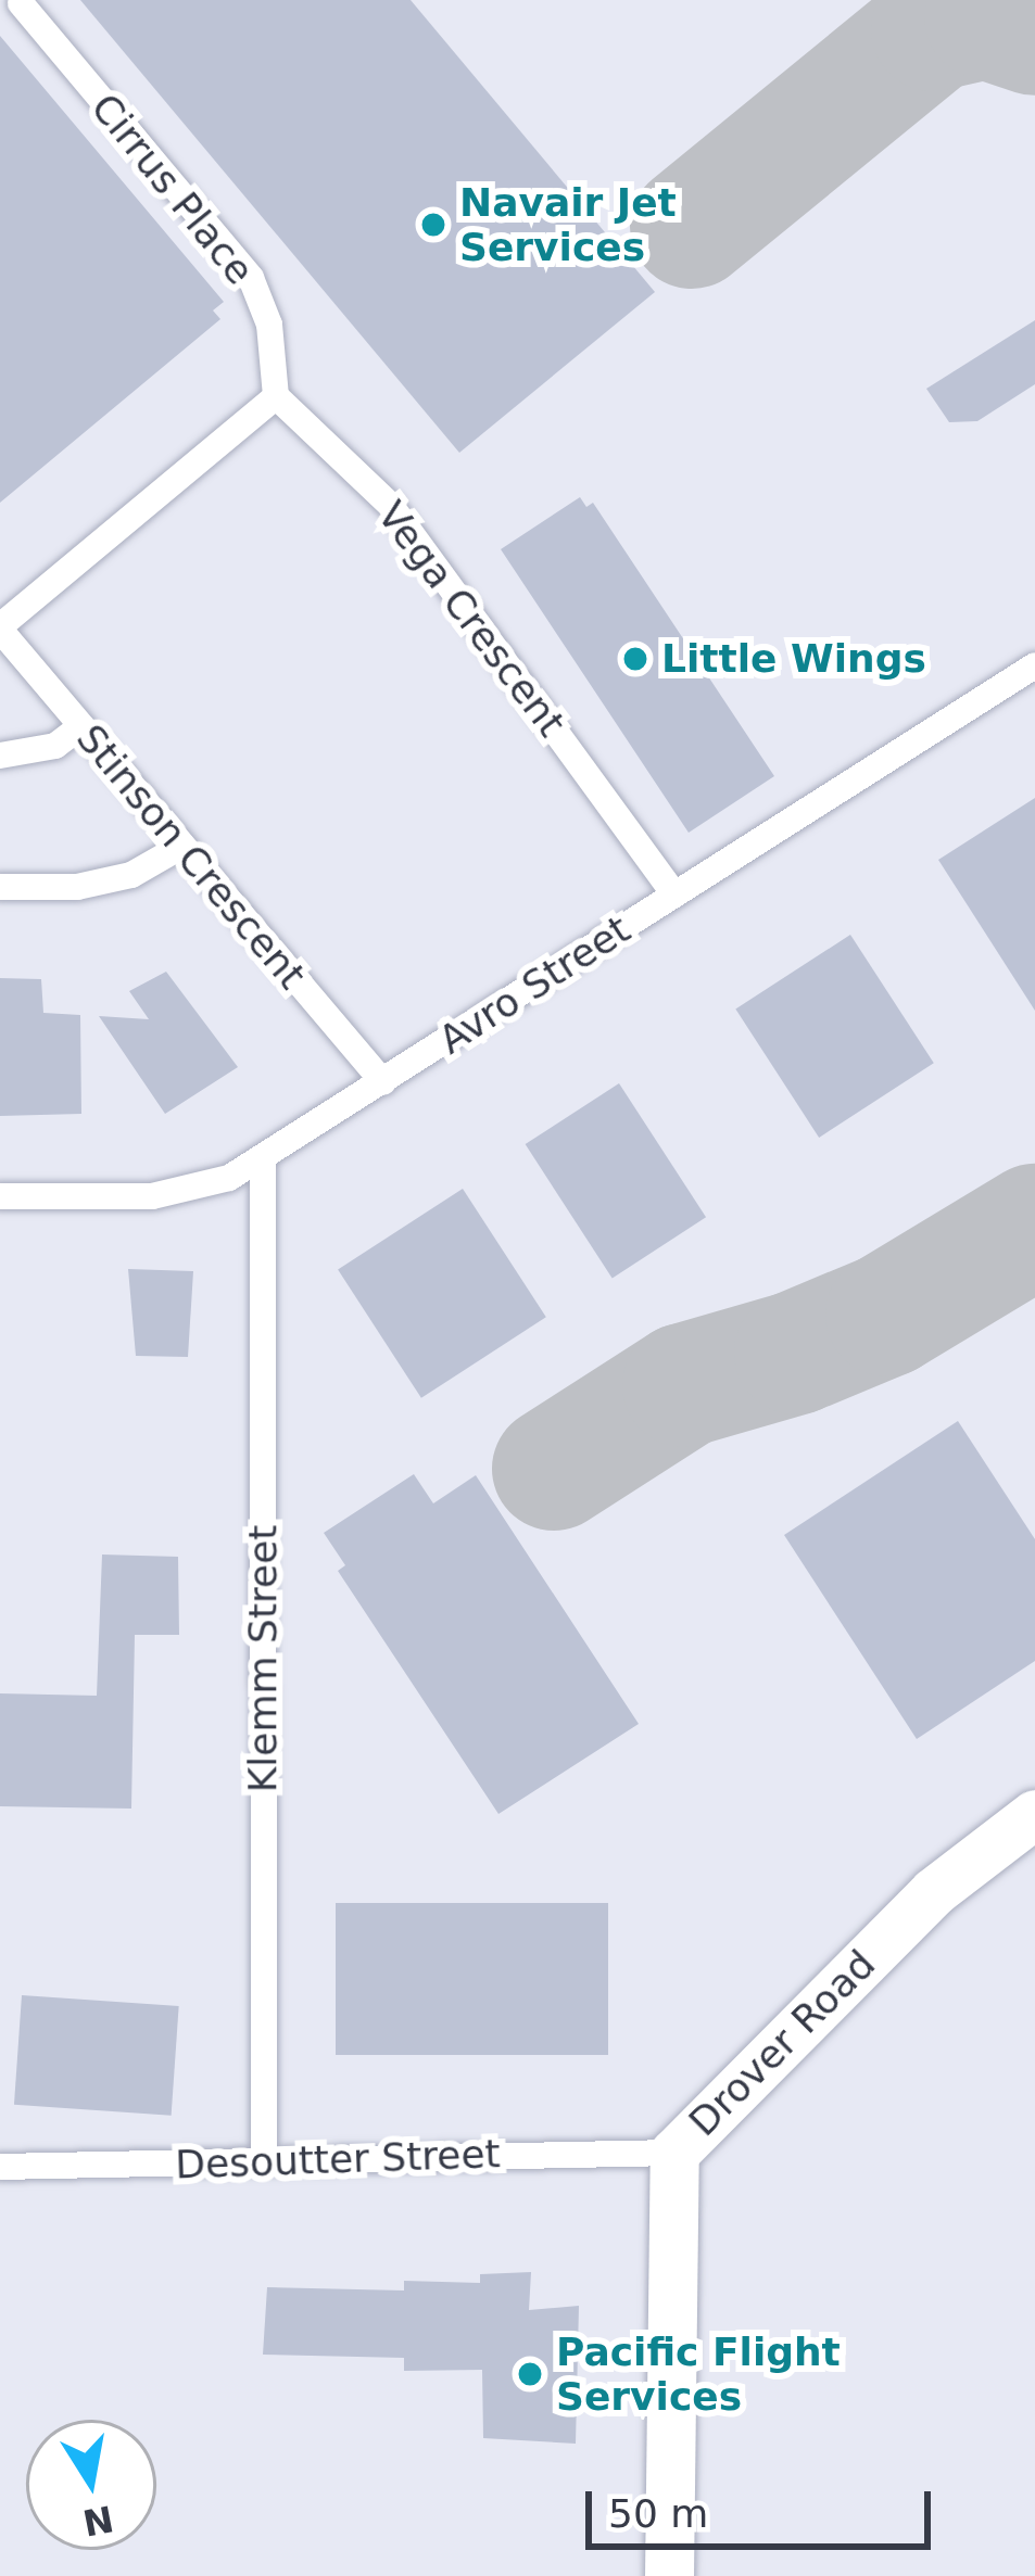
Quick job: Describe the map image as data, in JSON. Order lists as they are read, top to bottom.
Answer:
{
  "streets": {
    "street": ["Drover Road"],
    "lane": [
      "Cirrus Place",
      "Vega Crescent",
      "Stinson Crescent",
      "Avro Street",
      "Klemm Street",
      "Desoutter Street"
    ]
  },
  "crossings": [
    ["Cirrus Place", "Vega Crescent"],
    ["Vega Crescent", "Avro Street"],
    ["Stinson Crescent", "Avro Street"],
    ["Avro Street", "Klemm Street"],
    ["Klemm Street", "Desoutter Street"],
    ["Drover Road", "Desoutter Street"]
  ],
  "places": ["Navair Jet Services", "Little Wings", "Pacific Flight Services"],
  "scale_bar": "50 m",
  "north": "bottom"
}
